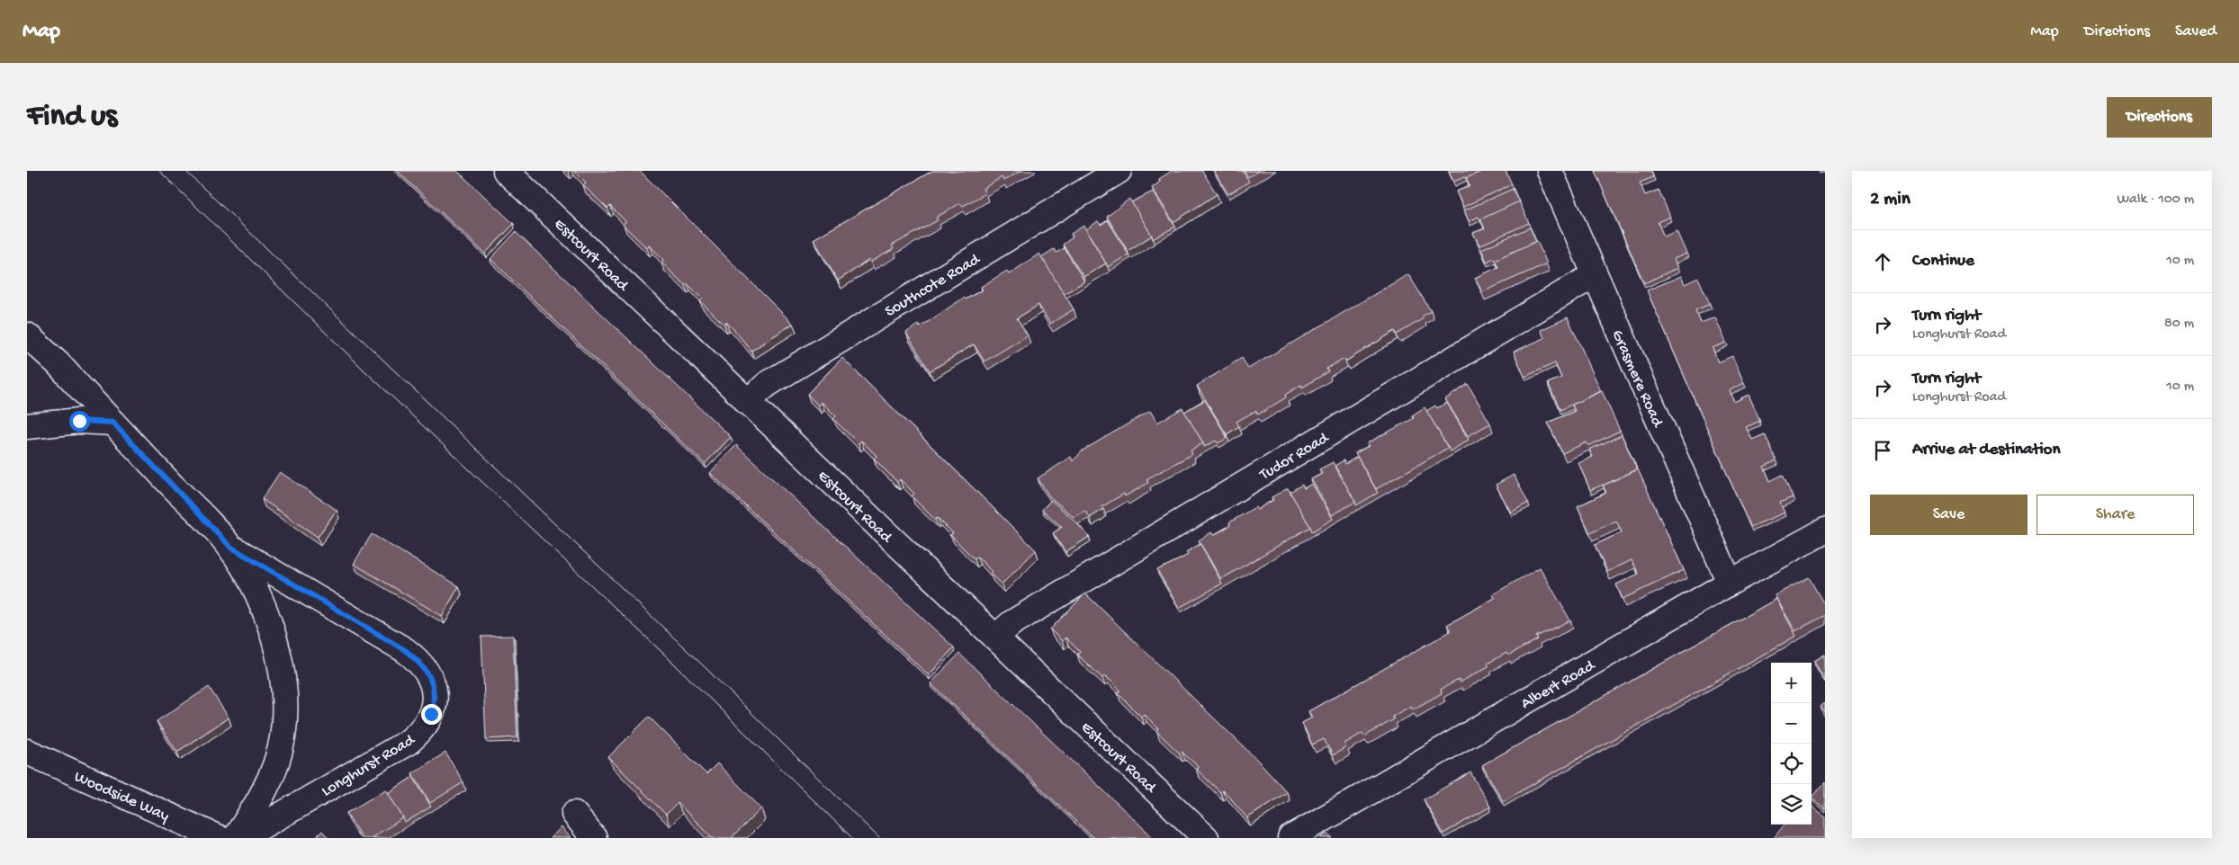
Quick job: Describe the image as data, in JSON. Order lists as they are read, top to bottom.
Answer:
{
  "streets": {
    "street": [
      "Estcourt Road",
      "Southcote Road",
      "Grasmere Road",
      "Tudor Road",
      "Albert Road",
      "Longhurst Road",
      "Woodside Way"
    ]
  },
  "crossings": [
    ["Estcourt Road", "Southcote Road"],
    ["Estcourt Road", "Tudor Road"],
    ["Grasmere Road", "Tudor Road"],
    ["Grasmere Road", "Albert Road"]
  ],
  "page": {
    "header": "Map",
    "nav": ["Map", "Directions", "Saved"],
    "buttons": [
      "Directions",
      ["Save", "Share"]
    ],
    "title": "Find us",
    "heading": ["2 min", "Walk · 100 m"],
    "list": [
      ["Continue", "10 m"],
      ["Turn right", "Longhurst Road", "80 m"],
      ["Turn right", "Longhurst Road", "10 m"],
      "Arrive at destination"
    ],
    "map_buttons": ["+", "−"]
  }
}
